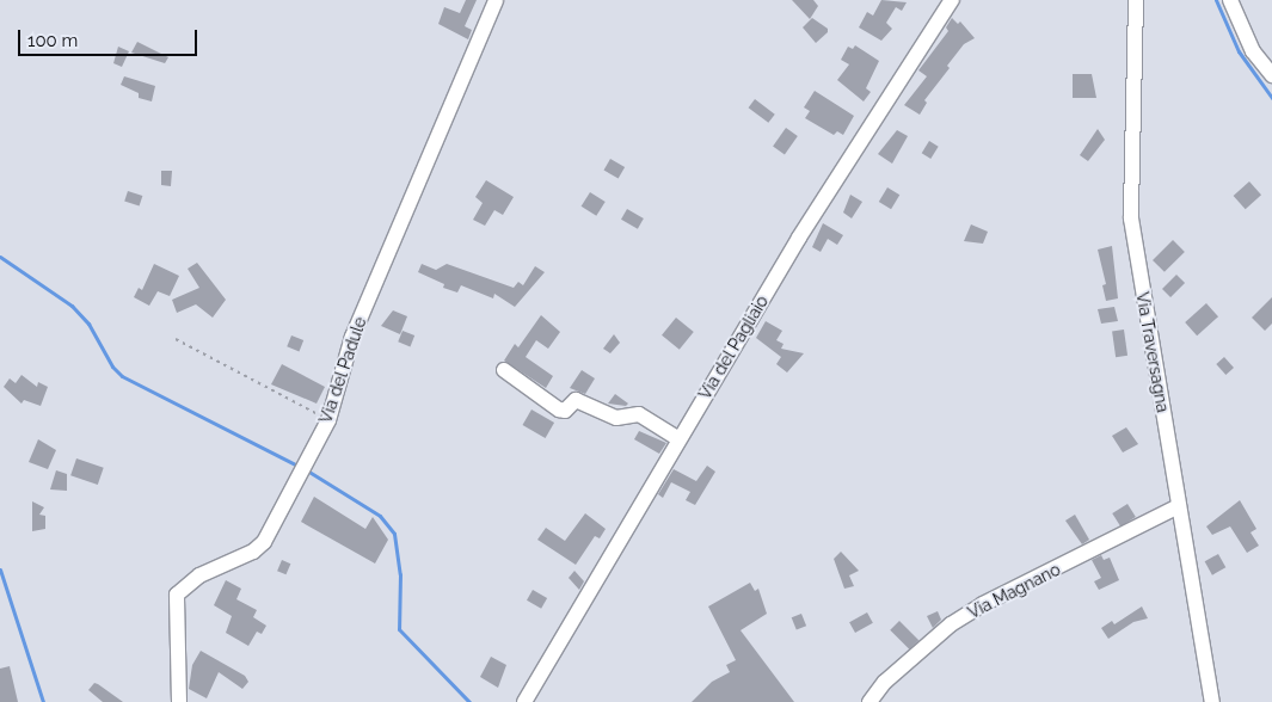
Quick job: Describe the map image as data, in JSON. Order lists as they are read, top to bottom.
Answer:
{
  "streets": {
    "street": [
      "Via del Pagliaio",
      "Via Traversagna",
      "Via del Padule",
      "Via Magnano"
    ]
  },
  "crossings": [
    ["Via Traversagna", "Via Magnano"]
  ],
  "scale_bar": "100 m"
}
